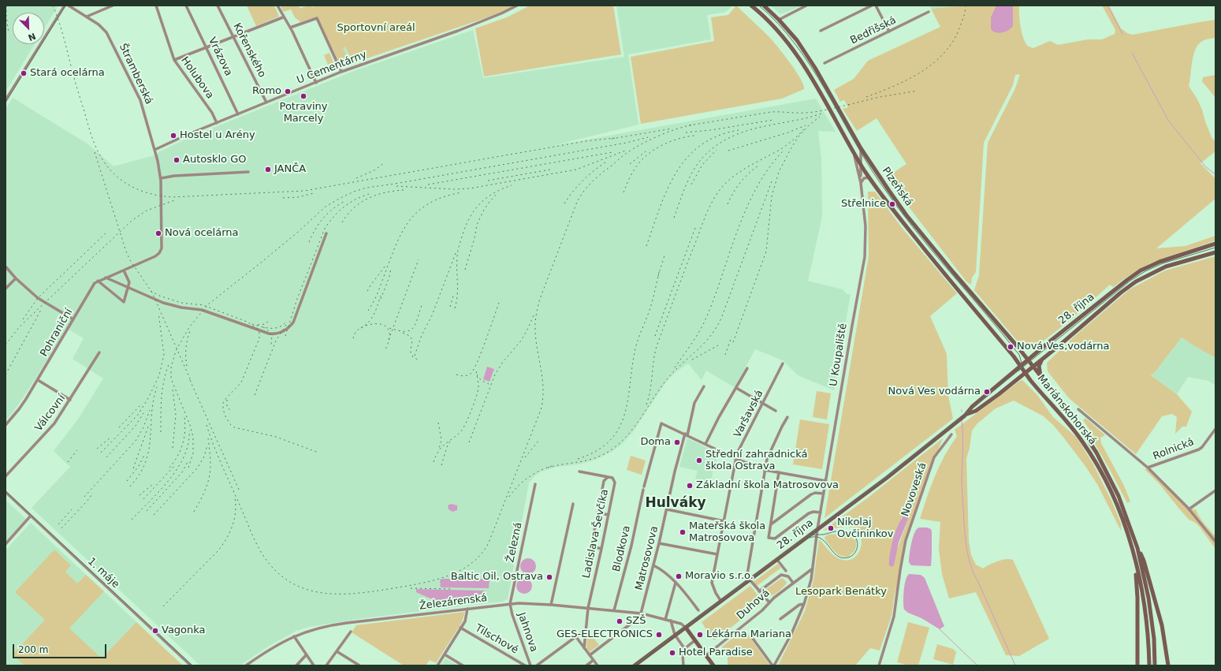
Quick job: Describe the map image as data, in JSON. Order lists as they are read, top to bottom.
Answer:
{
  "streets": {
    "main road": ["Plzeňská", "28. října", "Mariánskohorská"],
    "street": [
      "Bedřišská",
      "Kořenského",
      "Vrázova",
      "U Cementárny",
      "Štramberská",
      "Holubova",
      "Pohraniční",
      "U Koupaliště",
      "Válcovní",
      "Varšavská",
      "Rolnická",
      "Novoveská",
      "Ladislava Ševčíka",
      "Železná",
      "Blodkova",
      "Matrosovova",
      "1. máje",
      "Železárenská",
      "Duhová",
      "Jahnova",
      "Tilschové"
    ]
  },
  "crossings": [
    ["Kořenského", "U Cementárny"],
    ["Vrázova", "U Cementárny"],
    ["U Cementárny", "Štramberská"],
    ["U Cementárny", "Holubova"],
    ["Plzeňská", "28. října"],
    ["Plzeňská", "U Koupaliště"],
    ["Plzeňská", "Mariánskohorská"],
    ["28. října", "U Koupaliště"],
    ["28. října", "Mariánskohorská"],
    ["28. října", "Varšavská"],
    ["28. října", "Železárenská"],
    ["U Koupaliště", "Duhová"],
    ["Ladislava Ševčíka", "Železárenská"],
    ["Železná", "Železárenská"],
    ["Železná", "Jahnova"],
    ["Blodkova", "Matrosovova"],
    ["Blodkova", "Železárenská"],
    ["Matrosovova", "Železárenská"],
    ["Železárenská", "Jahnova"]
  ],
  "districts": ["Hulváky"],
  "parks": ["Sportovní areál", "Lesopark Benátky"],
  "places": [
    "Stará ocelárna",
    "Romo",
    "Potraviny Marcely",
    "Hostel u Arény",
    "Autosklo GO",
    "JANČA",
    "Střelnice",
    "Nová ocelárna",
    "Nová Ves,vodárna",
    "Nová Ves vodárna",
    "Doma",
    "Střední zahradnická škola Ostrava",
    "Základní škola Matrosovova",
    "Nikolaj Ovčininkov",
    "Mateřská škola Matrosovova",
    "Moravio s.r.o.",
    "Baltic Oil, Ostrava",
    "SZŠ",
    "Vagonka",
    "GES-ELECTRONICS",
    "Lékárna Mariana",
    "Hotel Paradise"
  ],
  "scale_bar": "200 m",
  "north": "bottom right"
}
